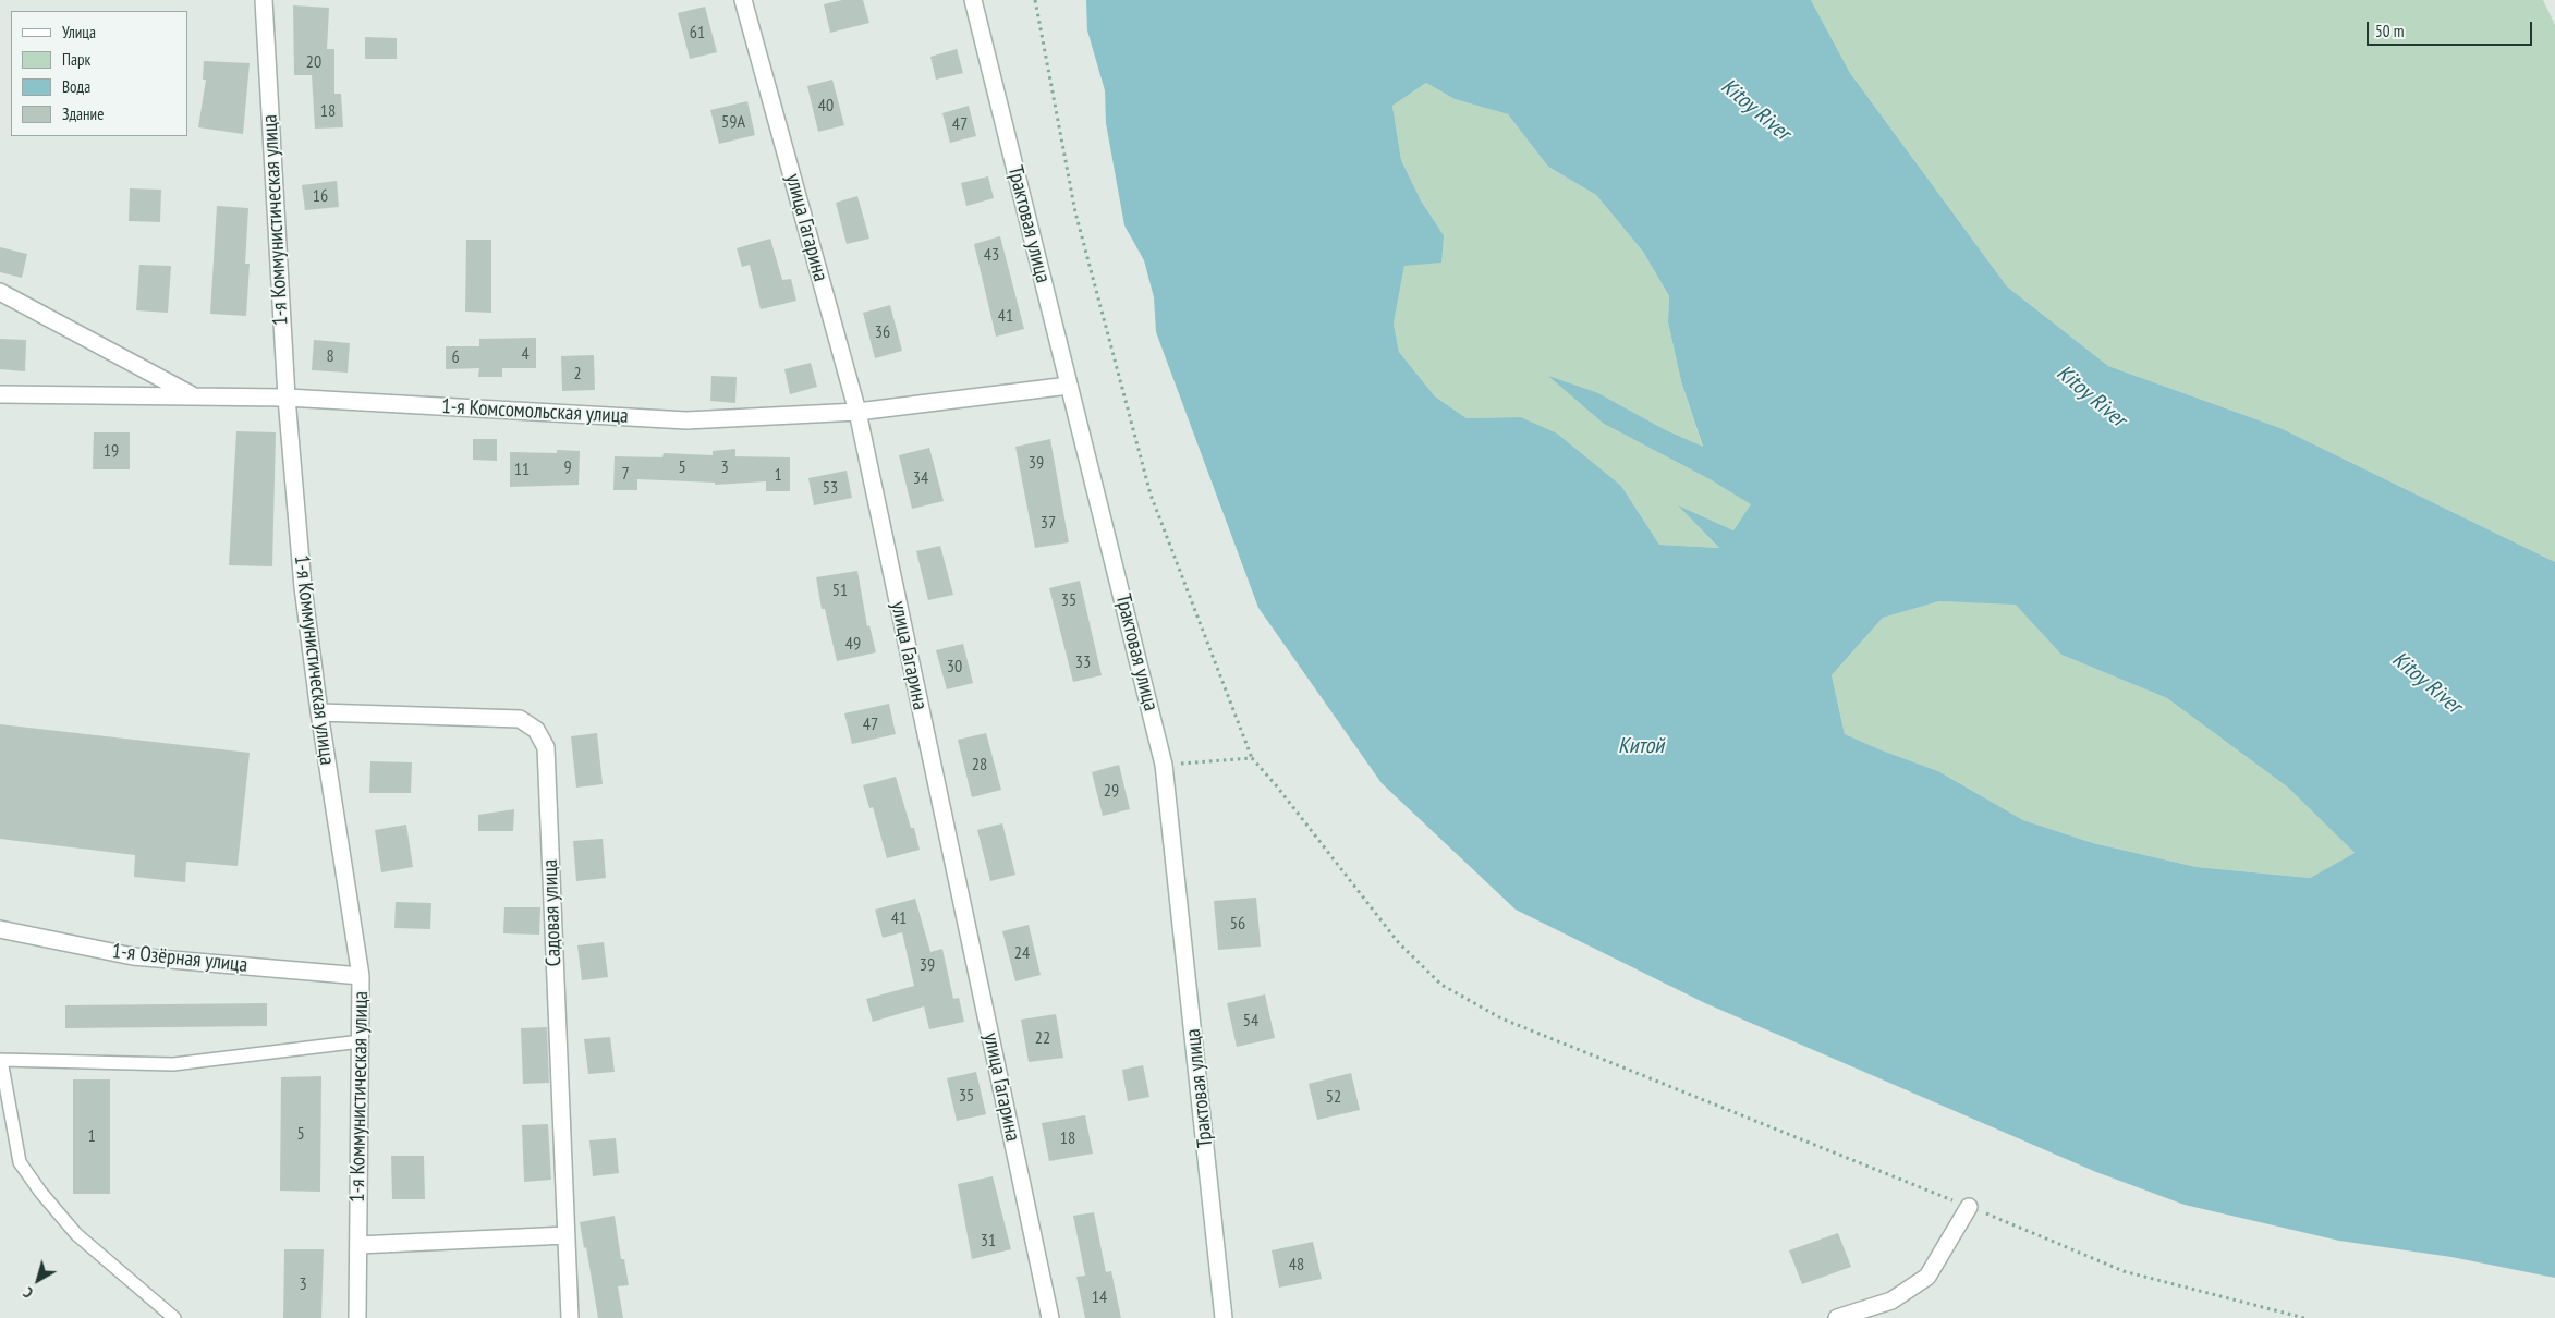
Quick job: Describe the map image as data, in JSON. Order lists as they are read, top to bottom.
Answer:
{
  "streets": {
    "street": [
      "1-я Коммунистическая улица",
      "Трактовая улица",
      "улица Гагарина",
      "1-я Комсомольская улица",
      "Садовая улица",
      "1-я Озёрная улица"
    ]
  },
  "crossings": [
    ["1-я Коммунистическая улица", "1-я Комсомольская улица"],
    ["1-я Коммунистическая улица", "Садовая улица"],
    ["1-я Коммунистическая улица", "1-я Озёрная улица"],
    ["Трактовая улица", "1-я Комсомольская улица"],
    ["улица Гагарина", "1-я Комсомольская улица"]
  ],
  "water": ["Kitoy River", "Китой"],
  "house_numbers": [
    "61",
    "20",
    "40",
    "18",
    "59А",
    "47",
    "16",
    "43",
    "41",
    "36",
    "4",
    "8",
    "6",
    "2",
    "19",
    "39",
    "9",
    "5",
    "3",
    "11",
    "7",
    "1",
    "34",
    "53",
    "37",
    "51",
    "35",
    "49",
    "33",
    "30",
    "47",
    "28",
    "29",
    "41",
    "56",
    "24",
    "39",
    "54",
    "22",
    "35",
    "52",
    "5",
    "1",
    "18",
    "31",
    "48",
    "3",
    "14"
  ],
  "legend": [
    "Улица",
    "Парк",
    "Вода",
    "Здание"
  ],
  "scale_bar": "50 m",
  "north": "bottom left"
}
